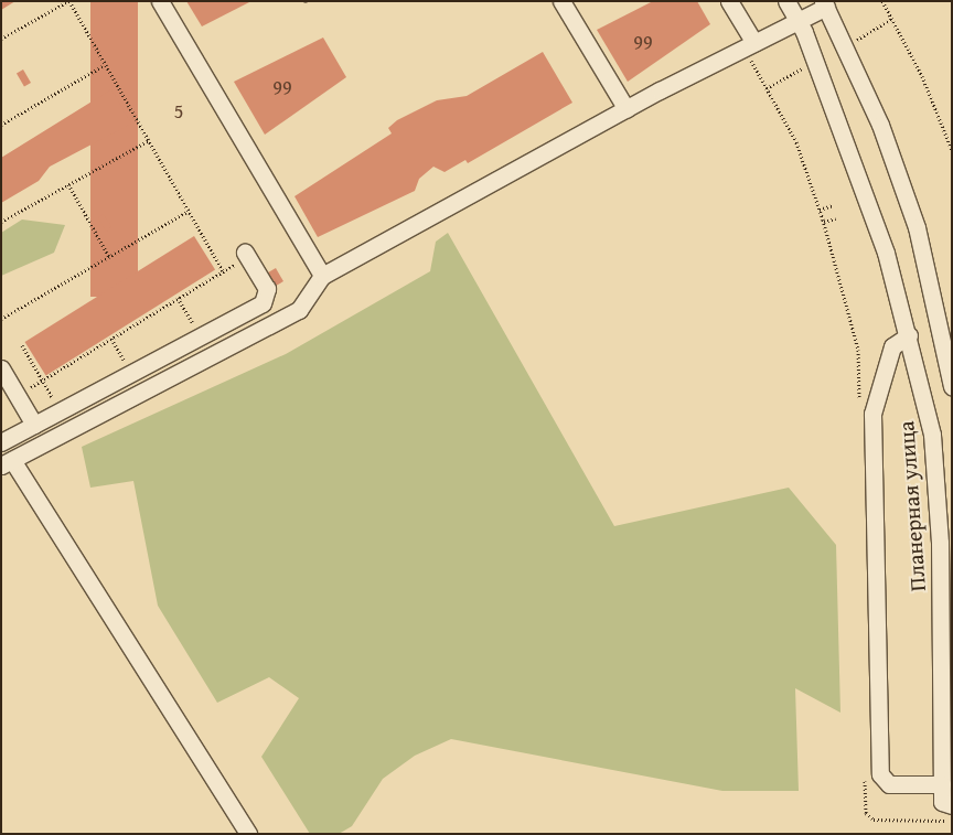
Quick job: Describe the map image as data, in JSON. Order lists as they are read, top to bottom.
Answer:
{
  "streets": {
    "street": ["Планерная улица"]
  },
  "house_numbers": ["99", "99", "5"]
}
